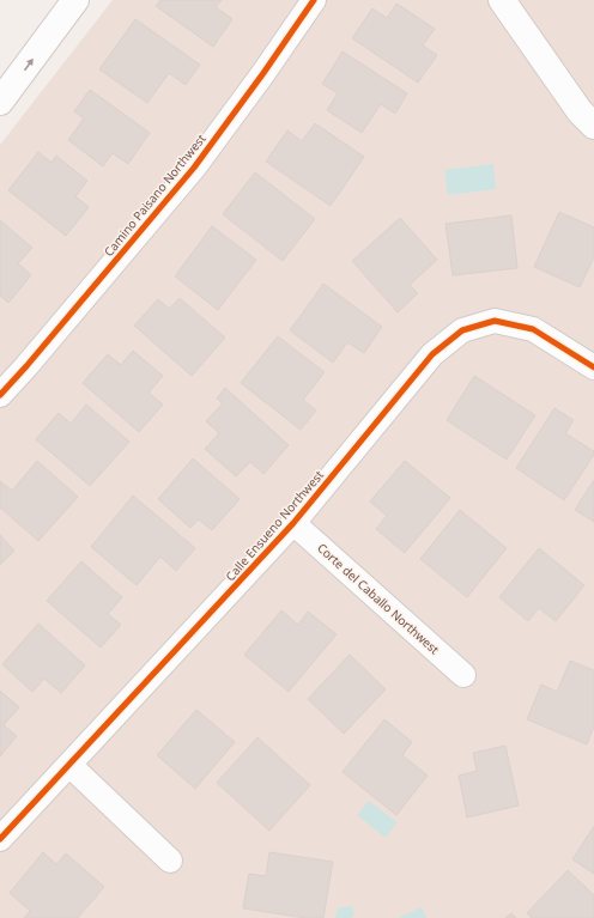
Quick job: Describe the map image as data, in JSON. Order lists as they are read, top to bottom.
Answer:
{
  "streets": {
    "street": ["Camino Paisano Northwest", "Calle Ensueno Northwest", "Corte del Caballo Northwest"]
  },
  "crossings": [
    ["Calle Ensueno Northwest", "Corte del Caballo Northwest"]
  ]
}
